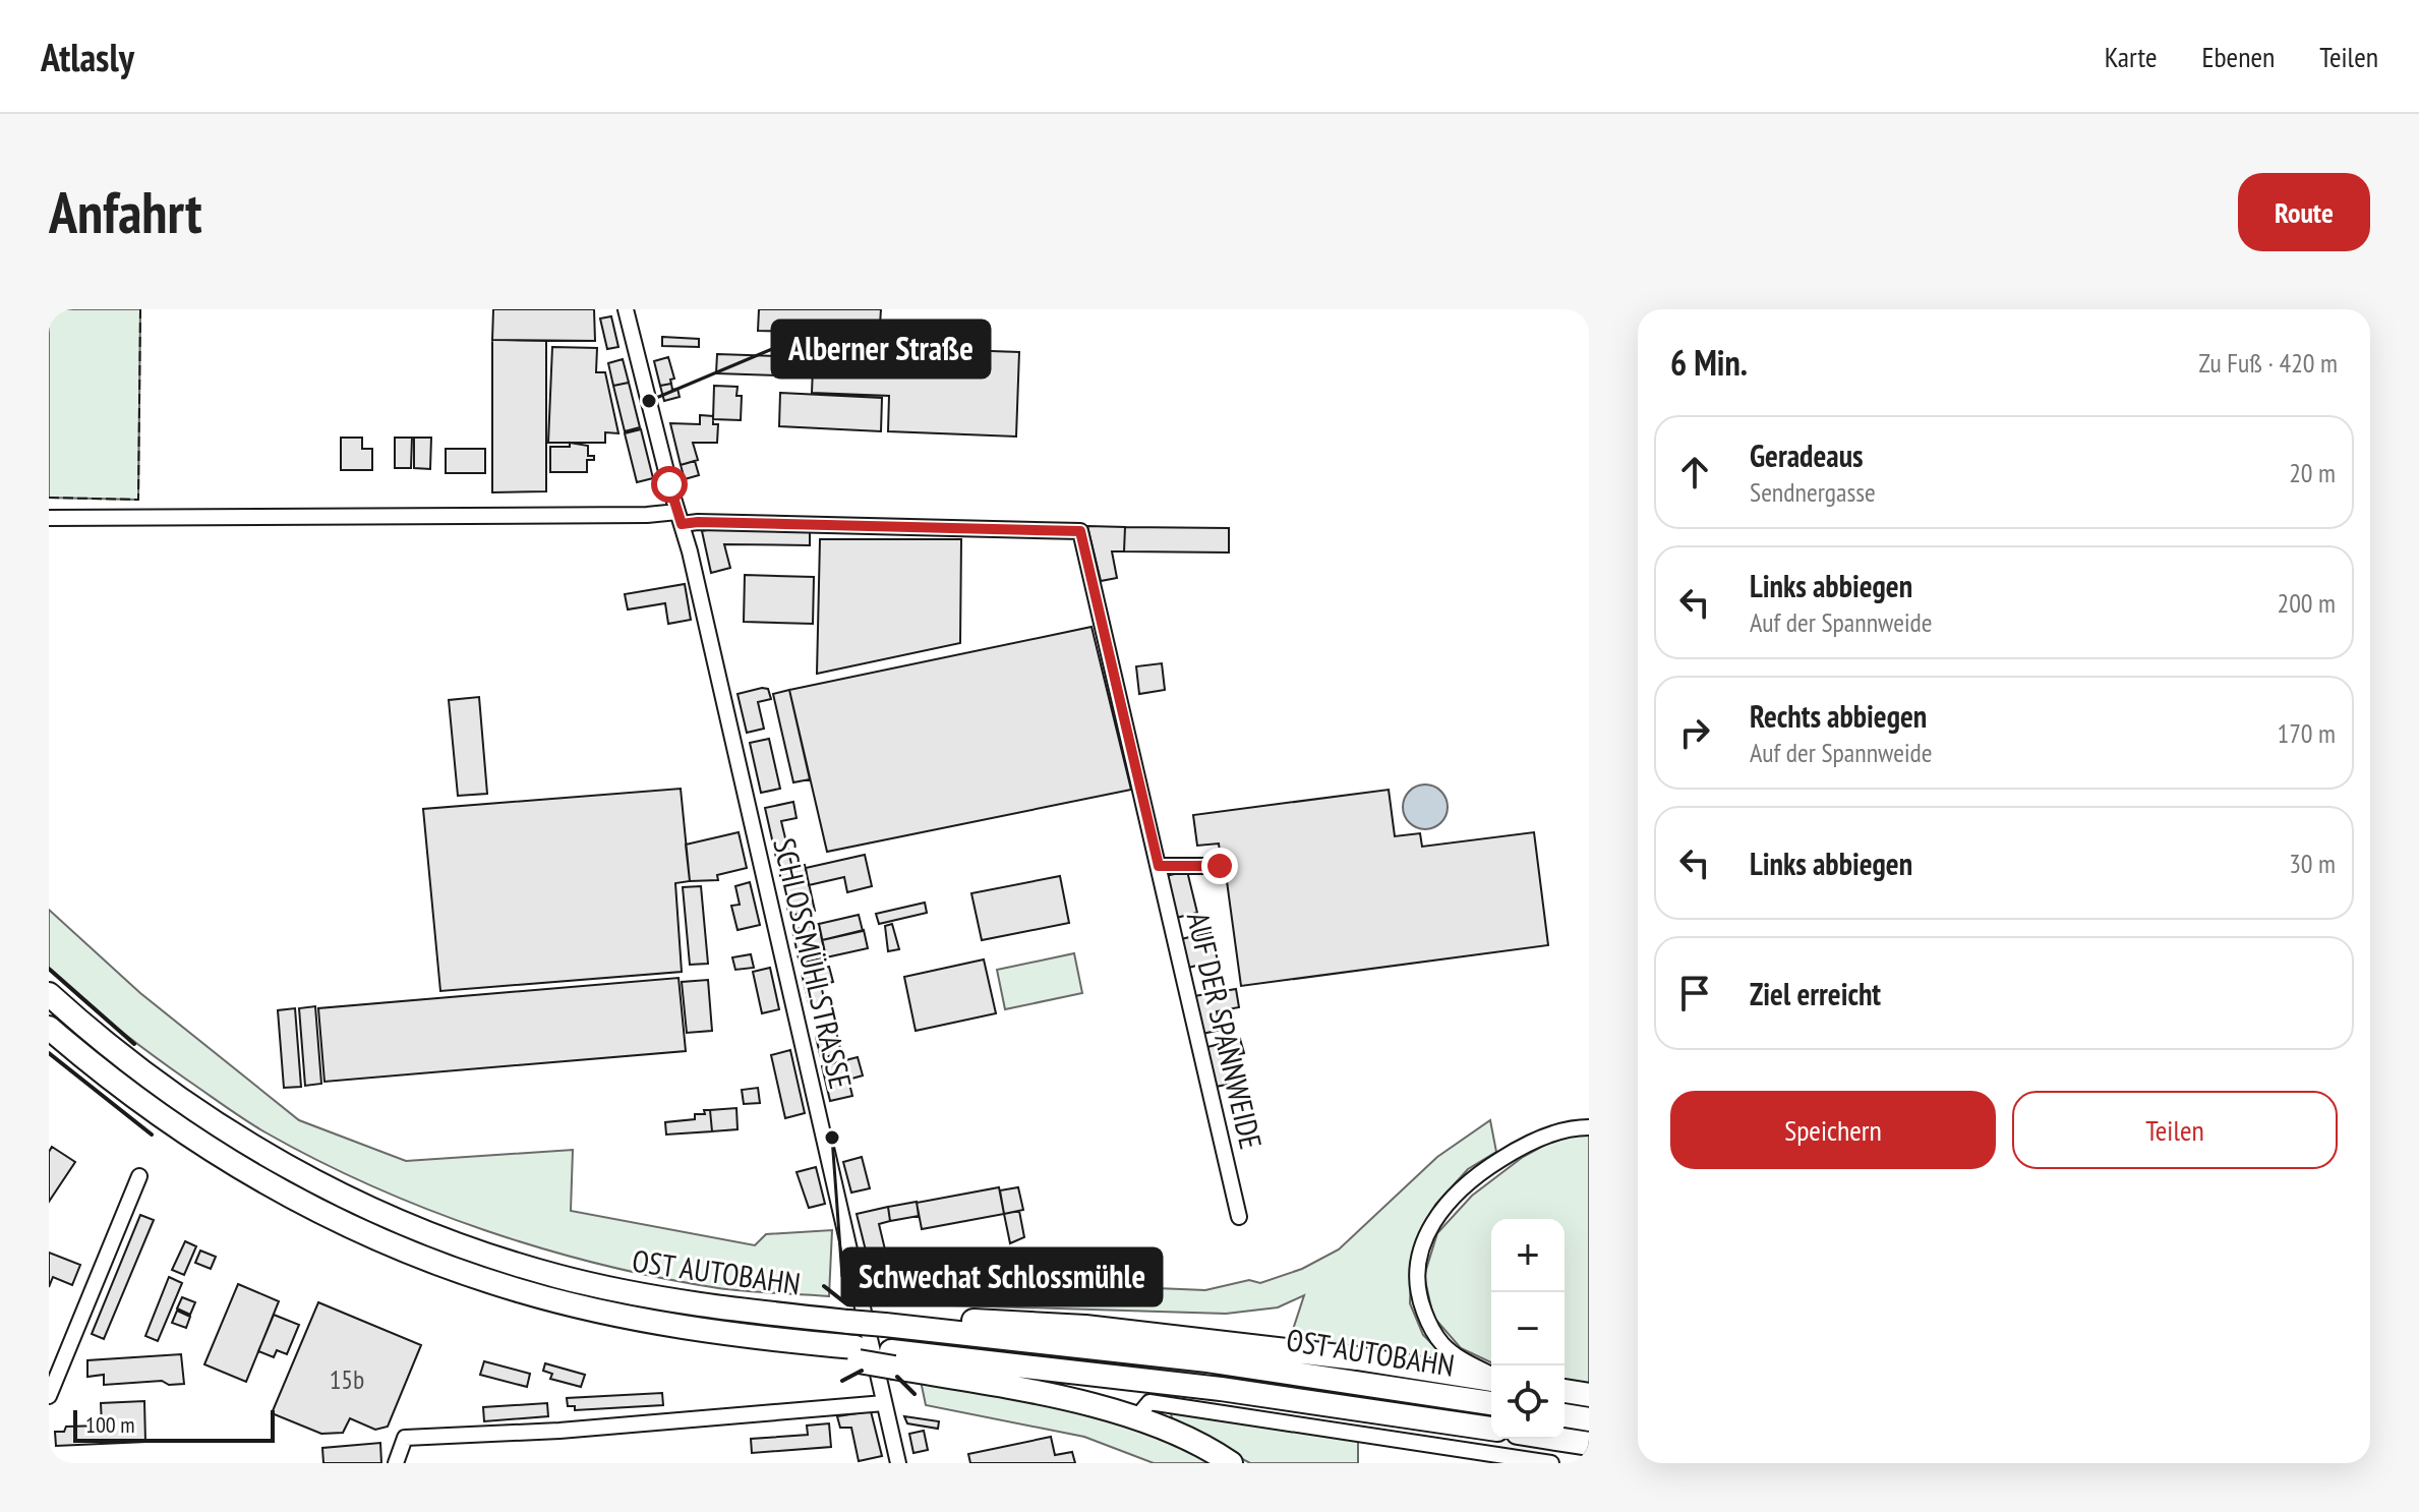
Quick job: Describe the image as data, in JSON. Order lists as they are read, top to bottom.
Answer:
{
  "streets": {
    "highway": ["OST AUTOBAHN"],
    "street": ["SCHLOSSMÜHLSTRASSE", "AUF DER SPANNWEIDE"]
  },
  "crossings": [
    ["SCHLOSSMÜHLSTRASSE", "AUF DER SPANNWEIDE"]
  ],
  "places": ["Alberner Straße", "Schwechat Schlossmühle"],
  "house_numbers": ["15b"],
  "scale_bar": "100 m",
  "page": {
    "header": "Atlasly",
    "nav": ["Karte", "Ebenen", "Teilen"],
    "buttons": [
      "Route",
      ["Speichern", "Teilen"]
    ],
    "title": "Anfahrt",
    "heading": ["6 Min.", "Zu Fuß · 420 m"],
    "list": [
      ["Geradeaus", "Sendnergasse", "20 m"],
      ["Links abbiegen", "Auf der Spannweide", "200 m"],
      ["Rechts abbiegen", "Auf der Spannweide", "170 m"],
      ["Links abbiegen", "30 m"],
      "Ziel erreicht"
    ],
    "map_buttons": ["+", "−"],
    "scale": "100 m"
  }
}
